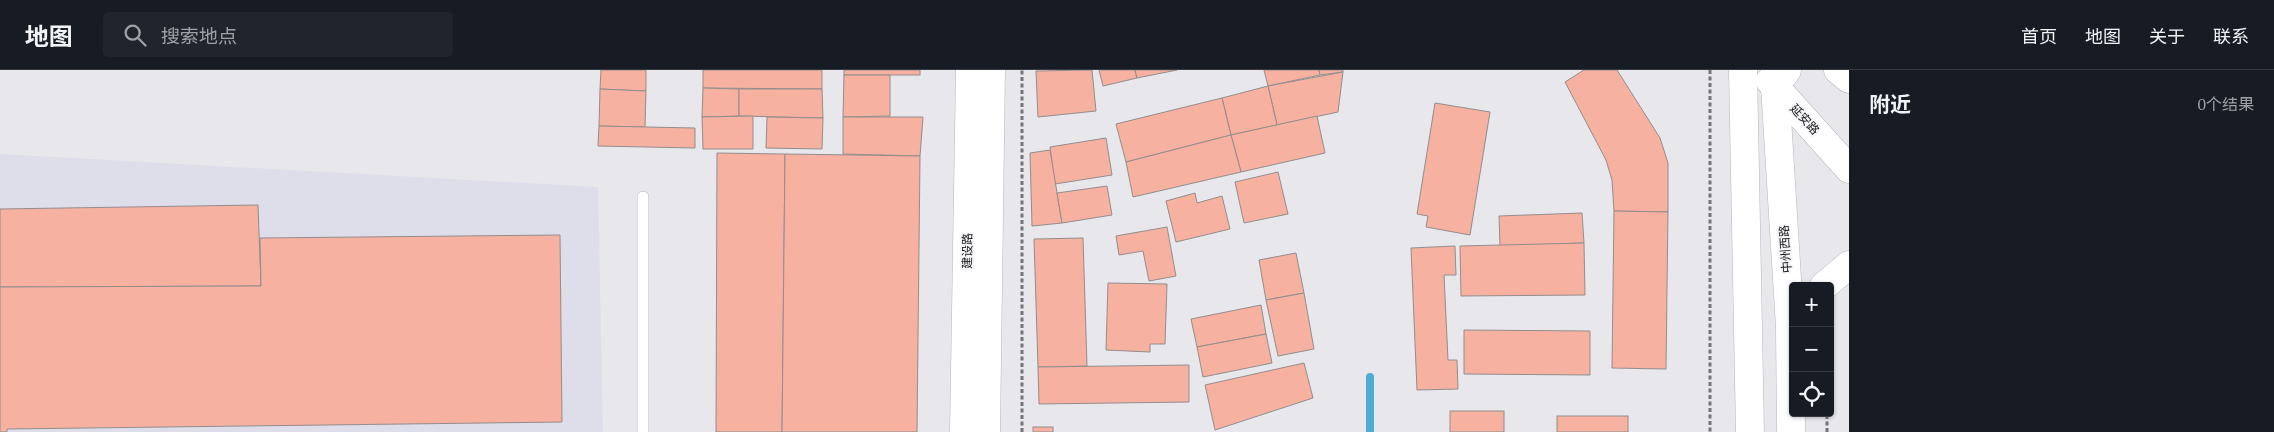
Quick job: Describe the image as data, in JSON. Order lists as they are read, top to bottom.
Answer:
{
  "streets": {
    "main road": ["延安路", "中州西路", "建设路"]
  },
  "crossings": [
    ["延安路", "中州西路"]
  ],
  "page": {
    "header": "地图",
    "search": "搜索地点",
    "nav": [
      "首页",
      "地图",
      "关于",
      "联系"
    ],
    "heading": ["附近", "0个结果"],
    "map_buttons": ["+", "−"]
  }
}
